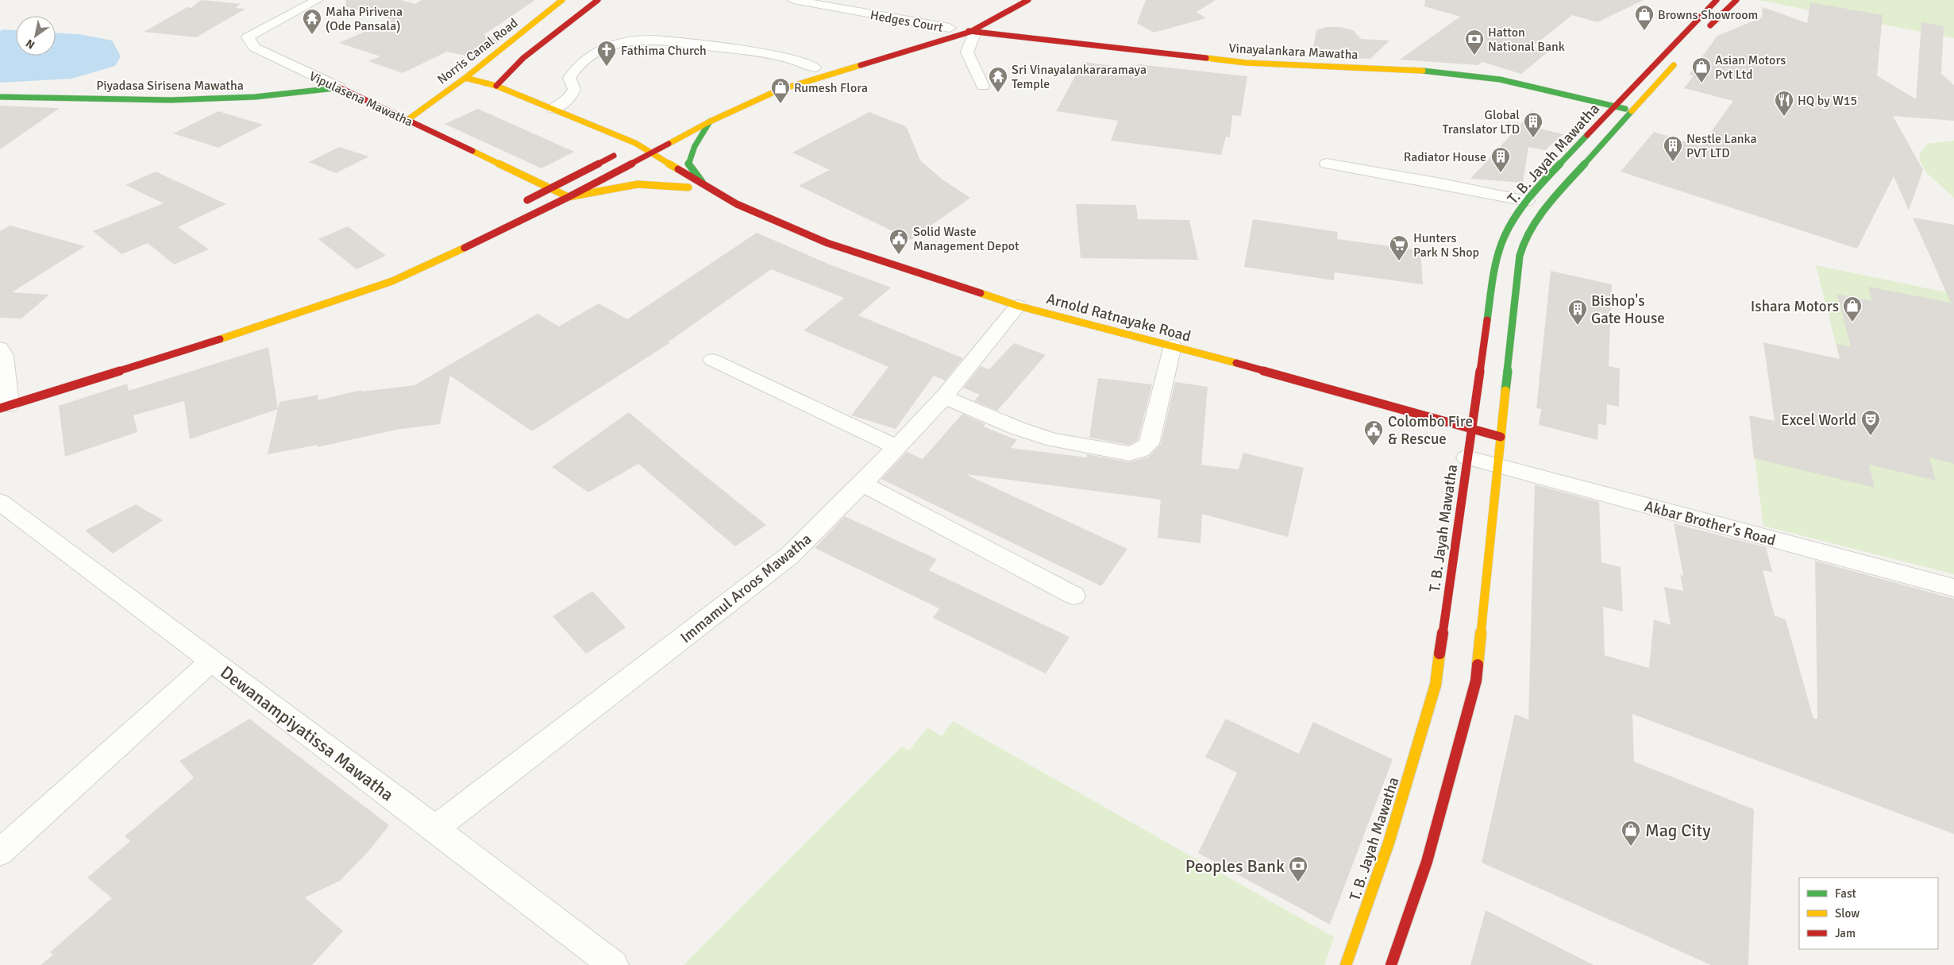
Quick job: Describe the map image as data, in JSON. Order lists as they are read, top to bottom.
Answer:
{
  "streets": {
    "main road": [
      "Norris Canal Road",
      "Vinayalankara Mawatha",
      "Piyadasa Sirisena Mawatha",
      "Vipulasena Mawatha",
      "T. B. Jayah Mawatha",
      "Arnold Ratnayake Road"
    ],
    "street": [
      "Hedges Court",
      "Akbar Brother's Road",
      "Immamul Aroos Mawatha",
      "Dewanampiyatissa Mawatha"
    ]
  },
  "crossings": [
    ["Hedges Court", "Vinayalankara Mawatha"],
    ["Norris Canal Road", "Vipulasena Mawatha"],
    ["Norris Canal Road", "Arnold Ratnayake Road"],
    ["Vinayalankara Mawatha", "T. B. Jayah Mawatha"],
    ["Piyadasa Sirisena Mawatha", "Vipulasena Mawatha"],
    ["T. B. Jayah Mawatha", "Arnold Ratnayake Road"],
    ["T. B. Jayah Mawatha", "Akbar Brother's Road"],
    ["Arnold Ratnayake Road", "Immamul Aroos Mawatha"],
    ["Immamul Aroos Mawatha", "Dewanampiyatissa Mawatha"]
  ],
  "places": {
    "shop": [
      "Browns Showroom",
      "Asian Motors Pvt Ltd",
      "Rumesh Flora",
      "Ishara Motors",
      "Mag City"
    ],
    "temple": ["Maha Pirivena (Ode Pansala)", "Sri Vinayalankararamaya Temple"],
    "bank": ["Hatton National Bank", "Peoples Bank"],
    "church": ["Fathima Church"],
    "restaurant": ["HQ by W15"],
    "building": [
      "Global Translator LTD",
      "Nestle Lanka PVT LTD",
      "Radiator House",
      "Bishop's Gate House"
    ],
    "public building": ["Solid Waste Management Depot", "Colombo Fire & Rescue"],
    "supermarket": ["Hunters Park N Shop"],
    "theatre": ["Excel World"]
  },
  "legend": ["Fast", "Slow", "Jam"],
  "north": "bottom left"
}
